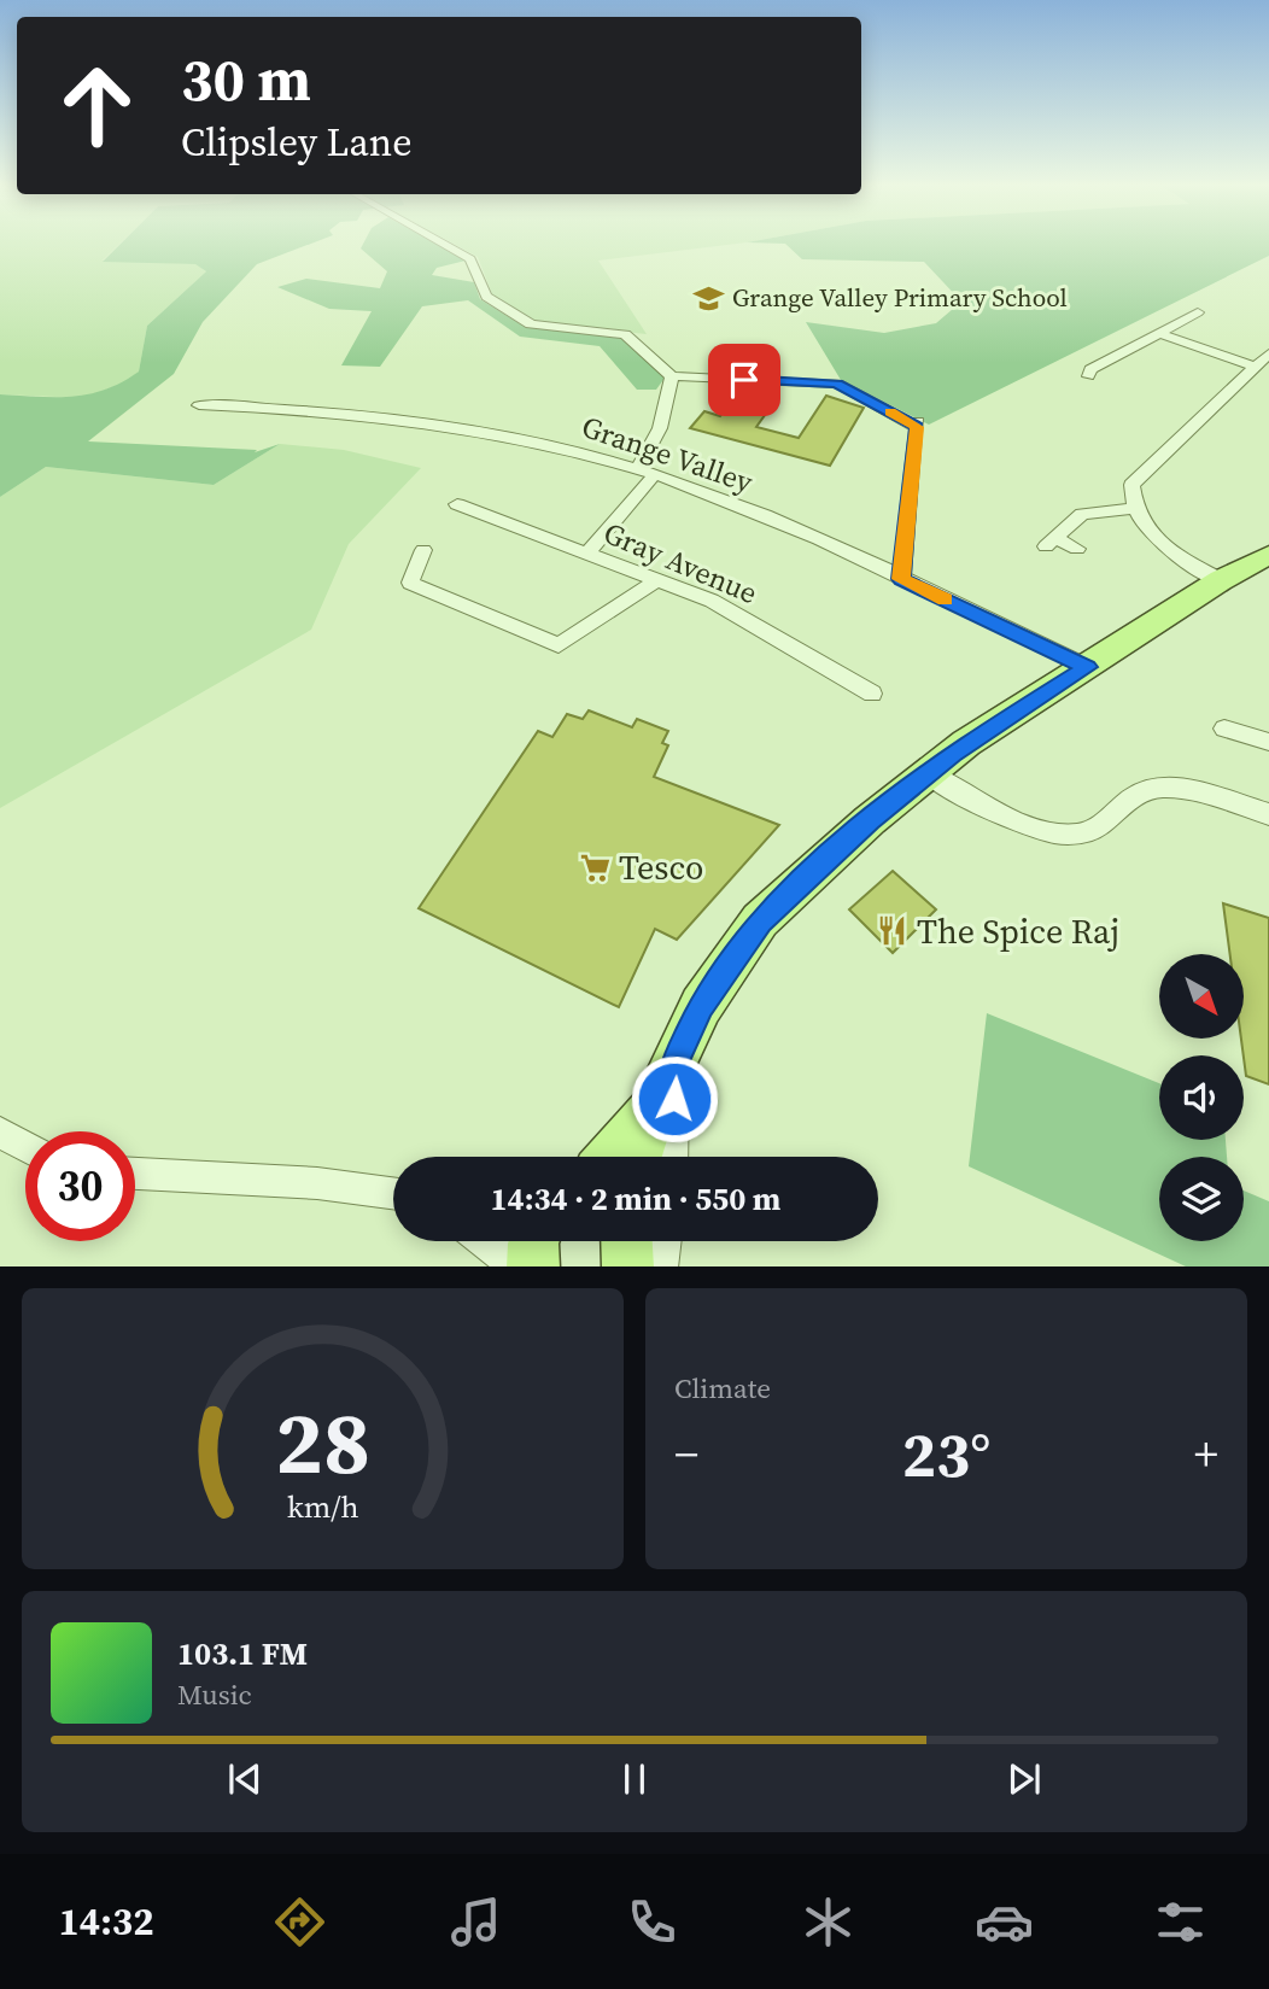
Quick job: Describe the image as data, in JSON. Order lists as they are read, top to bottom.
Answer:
{
  "streets": {
    "street": ["Grange Valley", "Gray Avenue"]
  },
  "places": {
    "school or university": ["Grange Valley Primary School"],
    "supermarket": ["Tesco"],
    "restaurant": ["The Spice Raj"]
  },
  "north": "bottom right",
  "page": {
    "turn": ["30 m", "Clipsley Lane"],
    "limit": "30",
    "trip": "14:34 · 2 min · 550 m",
    "tile": "Climate",
    "heat": ["−", "23°", "+"],
    "song": ["103.1 FM", "Music"],
    "tabs": "14:32",
    "gauge": ["28", "km/h"]
  }
}
